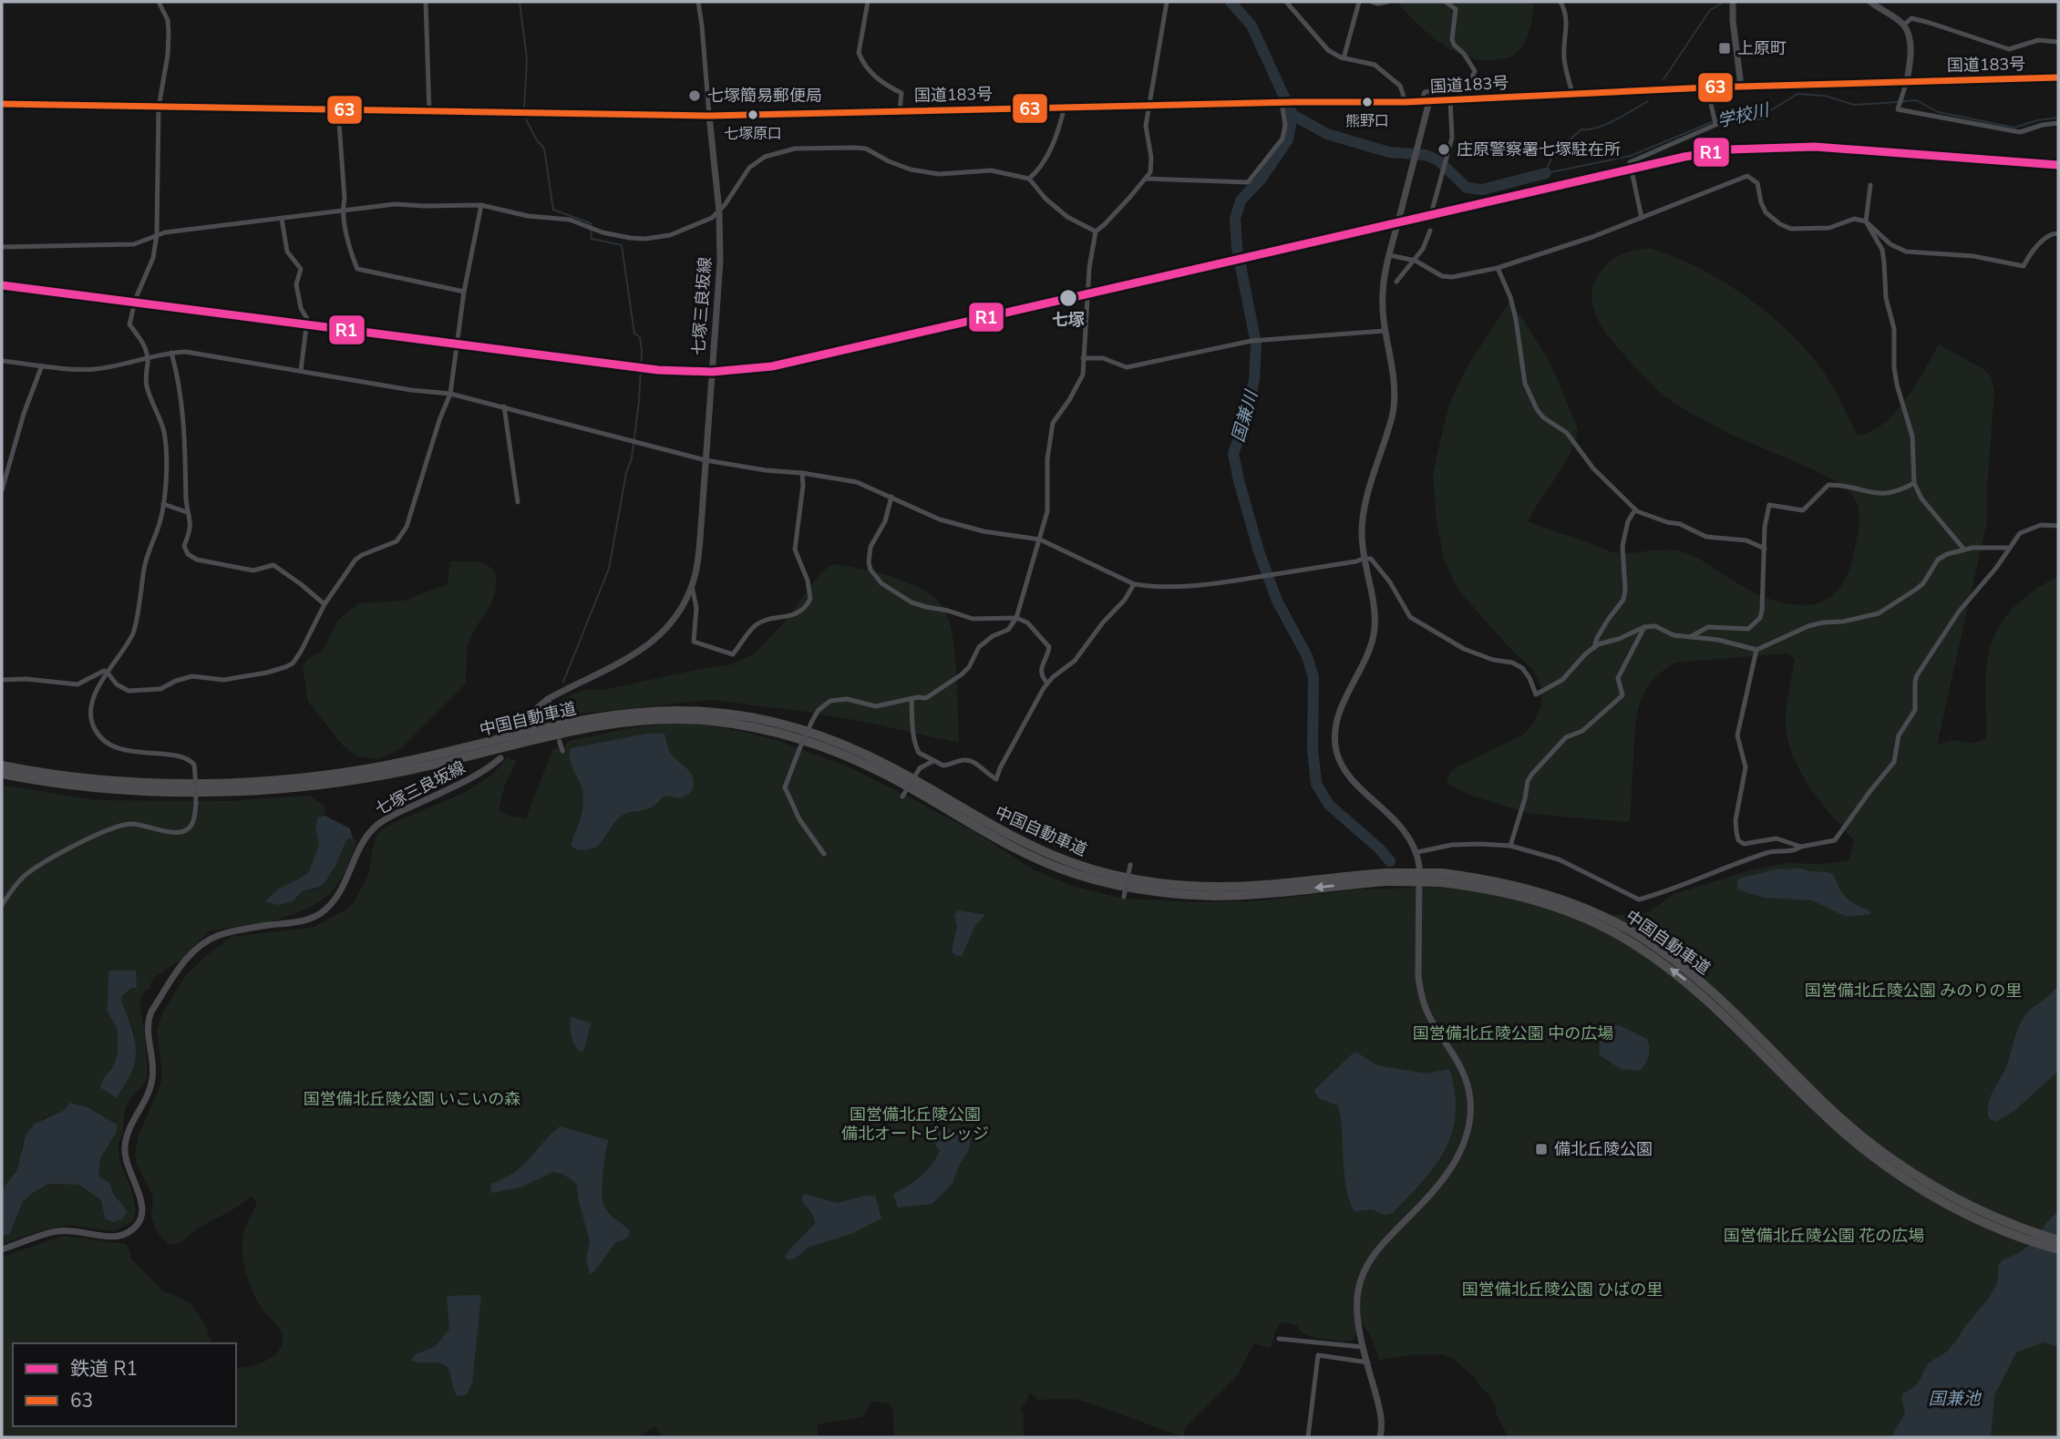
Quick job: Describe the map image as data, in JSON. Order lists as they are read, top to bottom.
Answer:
{
  "streets": {
    "highway": ["国道183号", "中国自動車道"],
    "street": ["七塚三良坂線"]
  },
  "crossings": [
    ["国道183号", "七塚三良坂線"]
  ],
  "water": ["学校川", "国兼川", "国兼池"],
  "parks": [
    "国営備北丘陵公園 みのりの里",
    "国営備北丘陵公園 中の広場",
    "国営備北丘陵公園 いこいの森",
    "国営備北丘陵公園 備北オートビレッジ",
    "国営備北丘陵公園 花の広場",
    "国営備北丘陵公園 ひばの里"
  ],
  "places": {
    "transit": ["上原町", "備北丘陵公園"],
    "other": [
      "七塚簡易郵便局",
      "熊野口",
      "七塚原口",
      "庄原警察署七塚駐在所",
      "七塚"
    ]
  },
  "lines": ["transit line 63", "rail line R1"],
  "legend": ["鉄道 R1", "63"]
}
